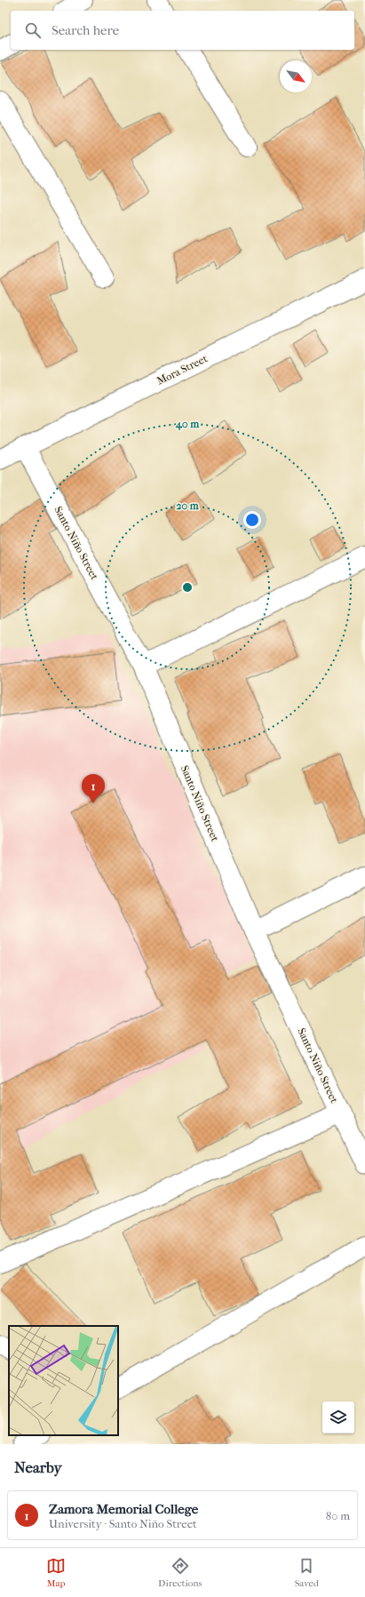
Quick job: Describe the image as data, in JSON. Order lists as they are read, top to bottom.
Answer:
{
  "streets": {
    "street": ["Mora Street", "Santo Niño Street"]
  },
  "crossings": [
    ["Mora Street", "Santo Niño Street"]
  ],
  "north": "bottom right",
  "page": {
    "search": "Search here",
    "pins": "1",
    "heading": "Nearby",
    "list": [
      {
        "mark": "1",
        "name": "Zamora Memorial College",
        "note": "University · Santo Niño Street",
        "value": "80 m"
      }
    ],
    "nav": ["Map", "Directions", "Saved"]
  },
  "rings": ["40 m", "20 m"]
}
